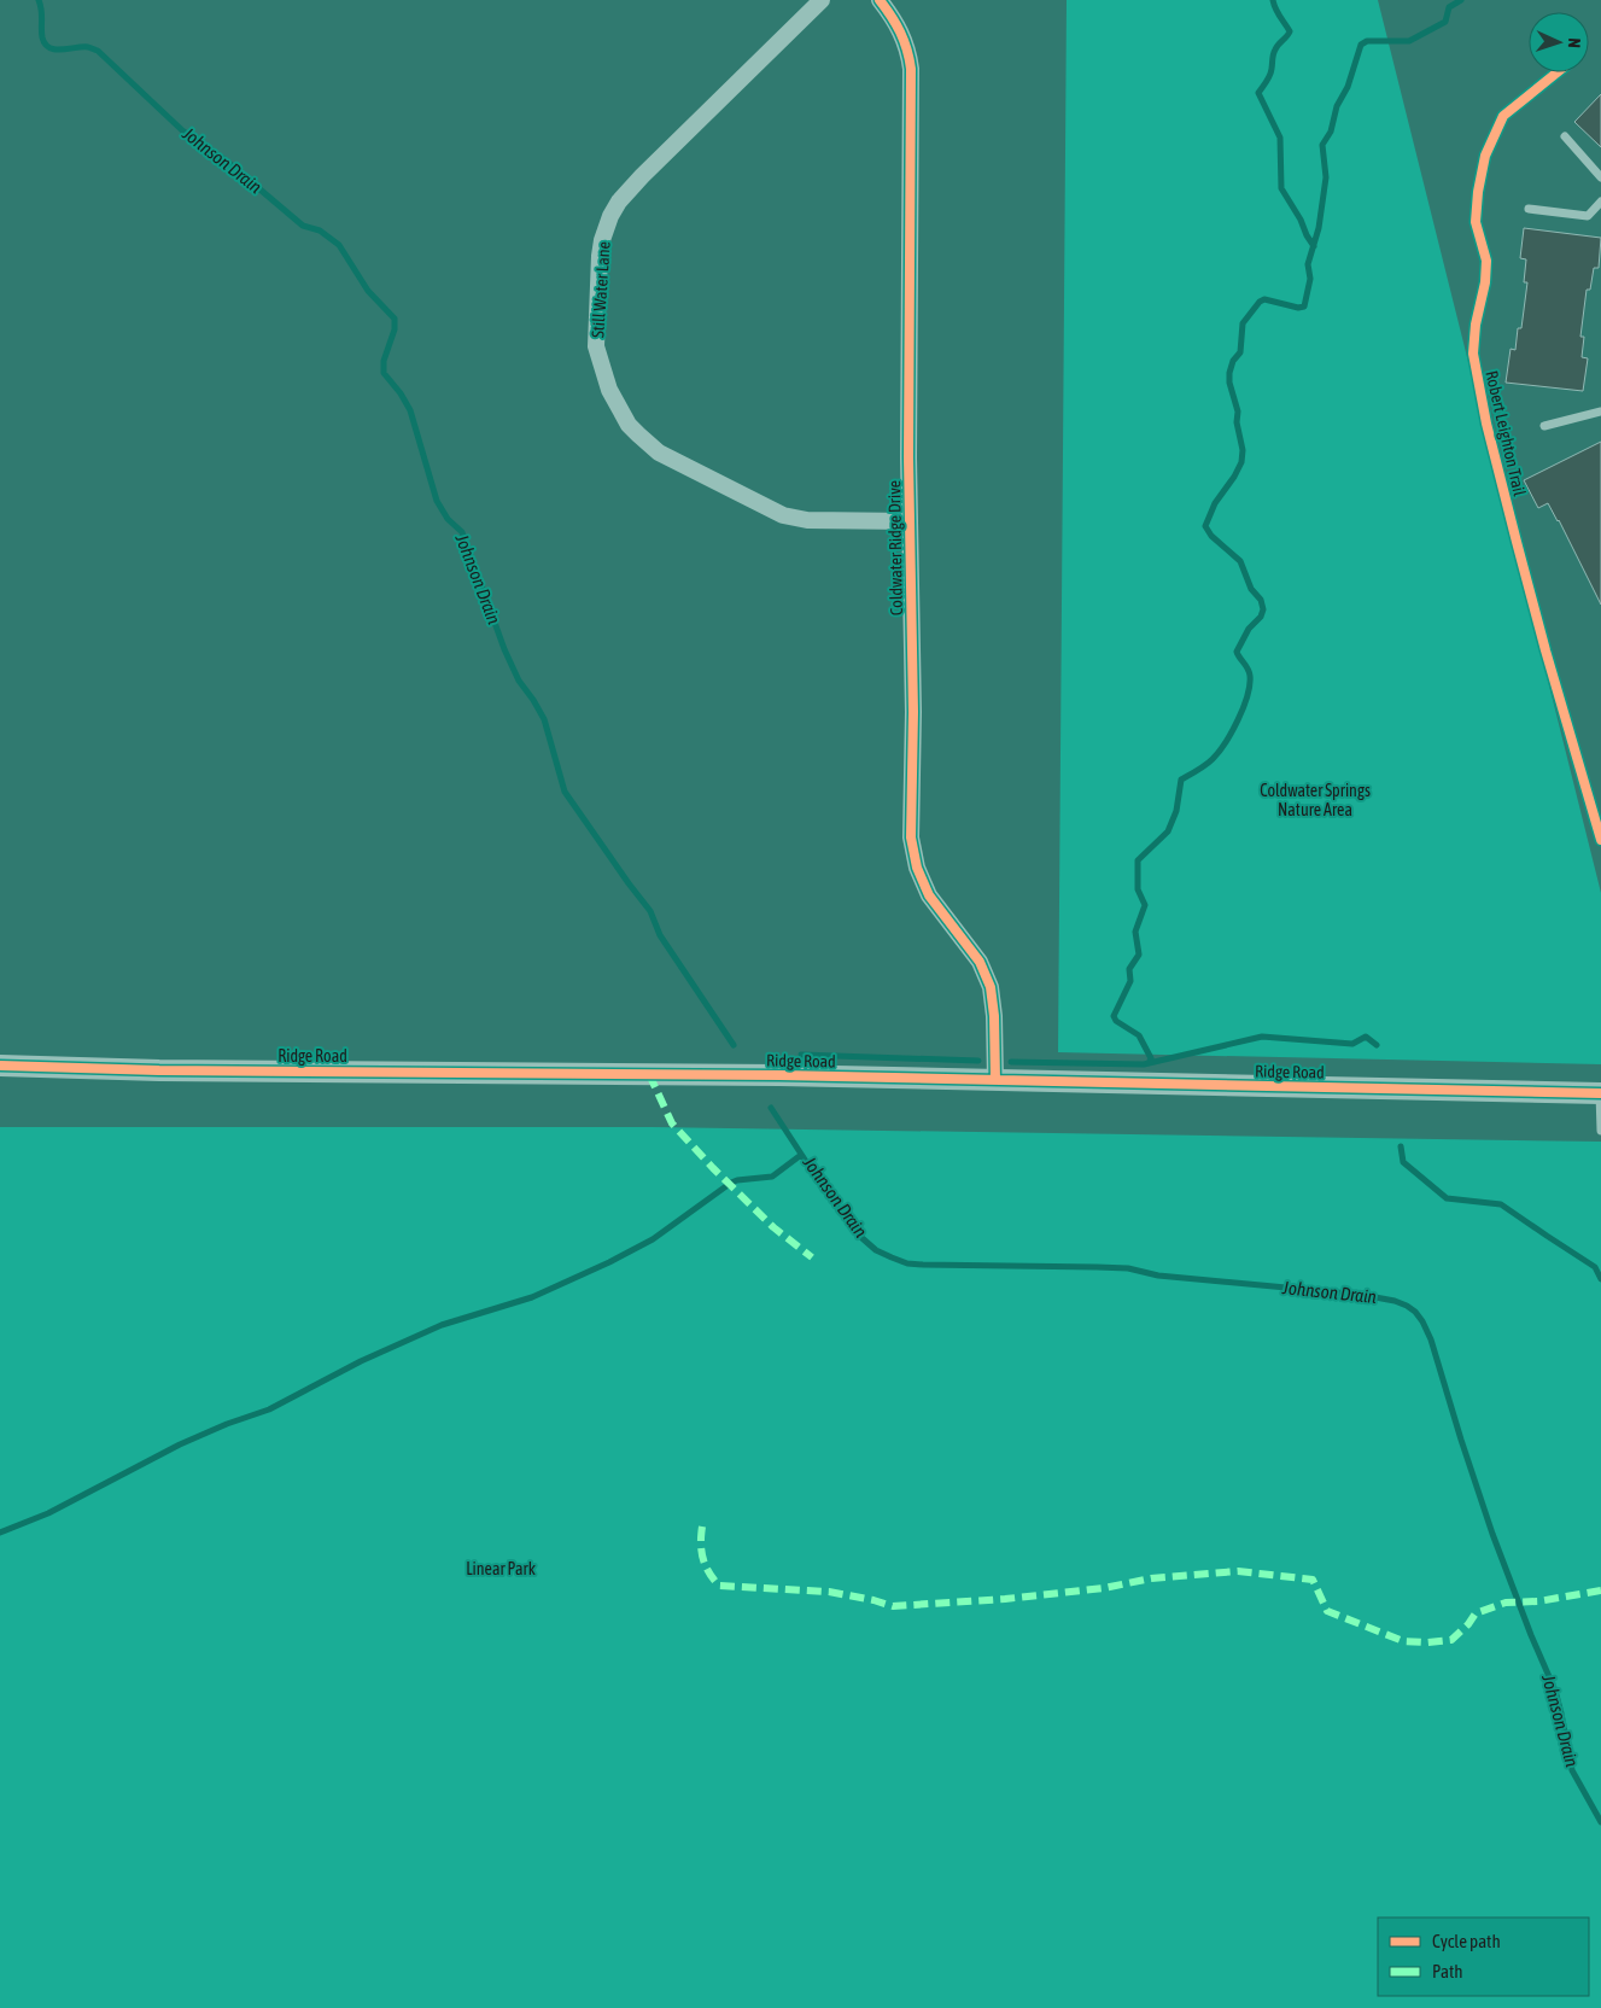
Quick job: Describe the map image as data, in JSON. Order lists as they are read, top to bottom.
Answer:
{
  "streets": {
    "street": ["Still Water Lane", "Coldwater Ridge Drive", "Ridge Road"],
    "cycle path": ["Robert Leighton Trail"]
  },
  "crossings": [
    ["Still Water Lane", "Coldwater Ridge Drive"],
    ["Coldwater Ridge Drive", "Ridge Road"]
  ],
  "water": ["Johnson Drain"],
  "parks": ["Coldwater Springs Nature Area", "Linear Park"],
  "legend": ["Cycle path", "Path"],
  "north": "right"
}
